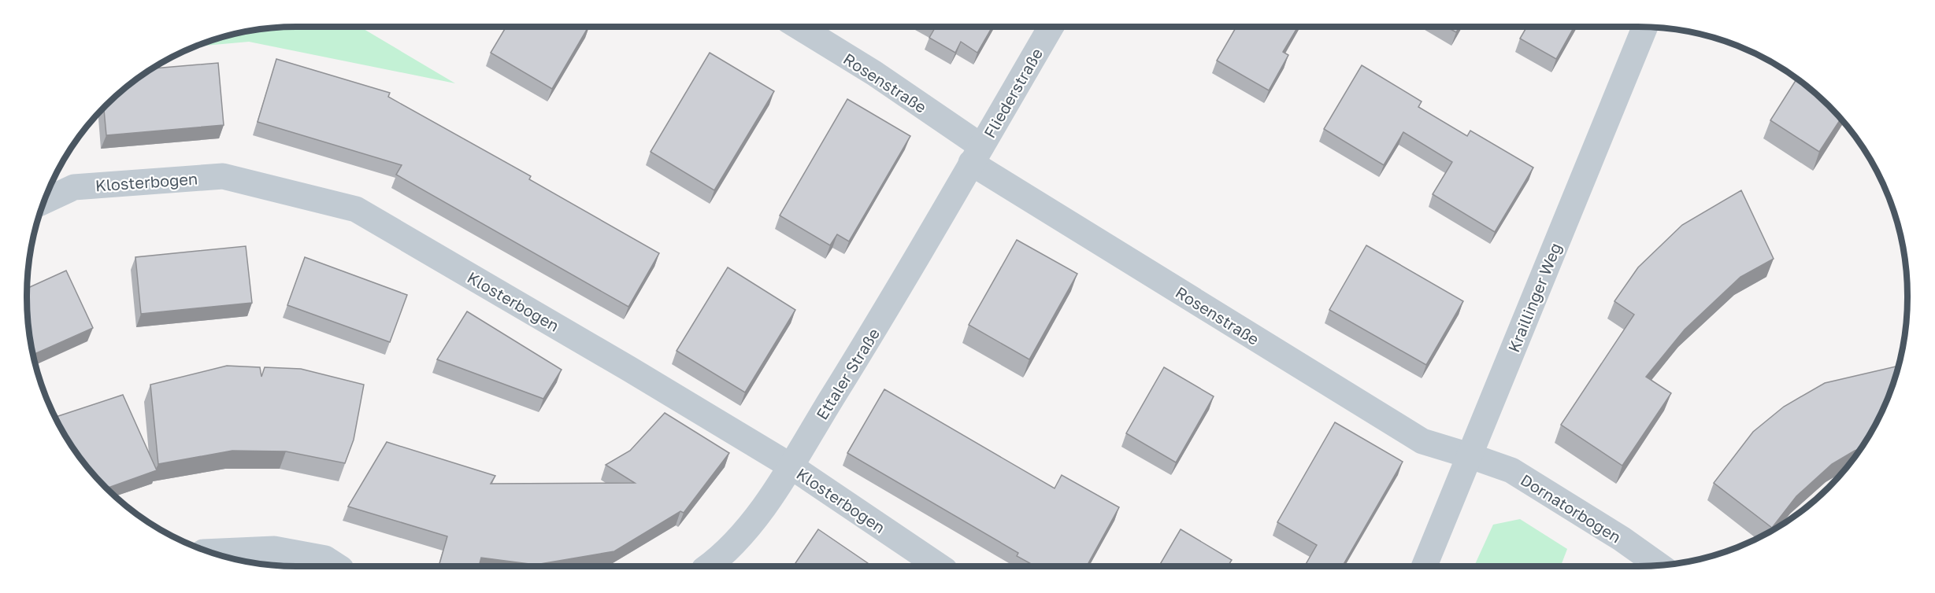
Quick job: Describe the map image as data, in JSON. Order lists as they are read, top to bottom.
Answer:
{
  "streets": {
    "street": [
      "Rosenstraße",
      "Fliederstraße",
      "Klosterbogen",
      "Kraillinger Weg",
      "Ettaler Straße",
      "Dornatorbogen"
    ]
  },
  "crossings": [
    ["Rosenstraße", "Fliederstraße"],
    ["Rosenstraße", "Kraillinger Weg"],
    ["Rosenstraße", "Ettaler Straße"],
    ["Rosenstraße", "Dornatorbogen"],
    ["Fliederstraße", "Ettaler Straße"],
    ["Klosterbogen", "Ettaler Straße"],
    ["Kraillinger Weg", "Dornatorbogen"]
  ]
}
